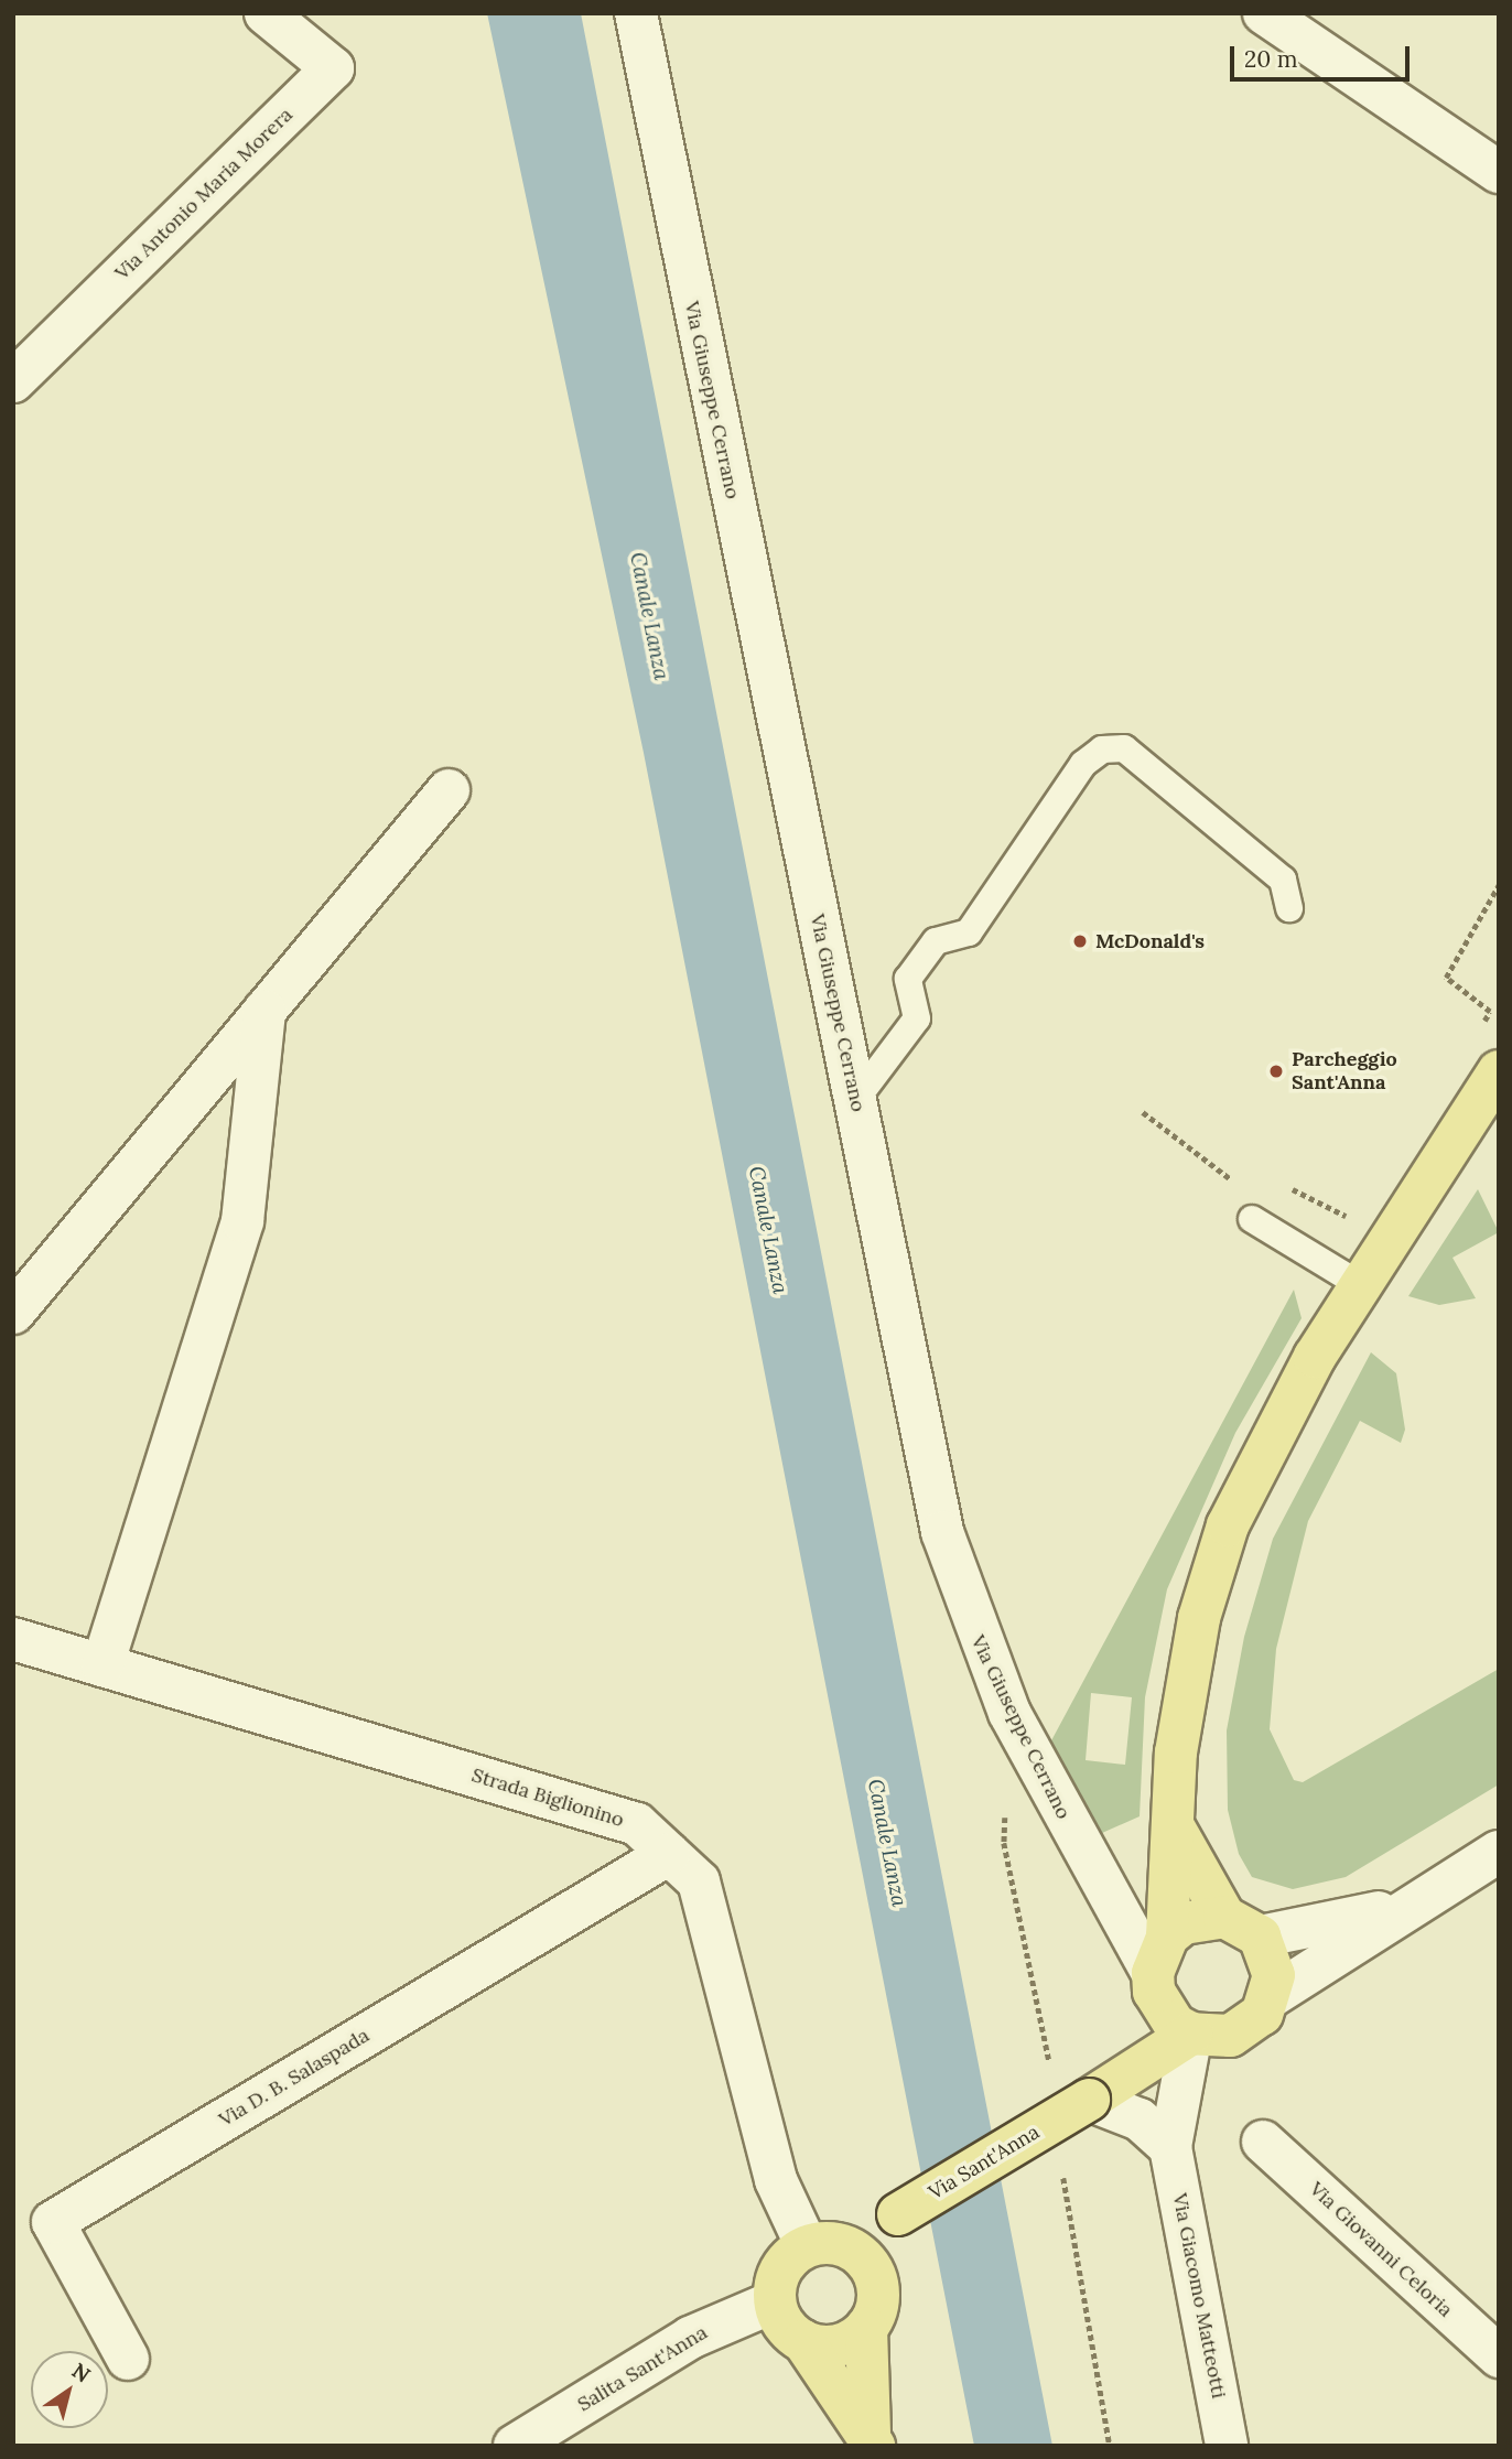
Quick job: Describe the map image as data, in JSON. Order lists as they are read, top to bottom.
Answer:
{
  "streets": {
    "main road": ["Via Sant'Anna"],
    "street": [
      "Via Antonio Maria Morera",
      "Via Giuseppe Cerrano",
      "Strada Biglionino",
      "Via D. B. Salaspada",
      "Via Giovanni Celoria",
      "Via Giacomo Matteotti",
      "Salita Sant'Anna"
    ]
  },
  "crossings": [
    ["Via Giuseppe Cerrano", "Via Sant'Anna"],
    ["Via Giuseppe Cerrano", "Via Giacomo Matteotti"],
    ["Strada Biglionino", "Via D. B. Salaspada"],
    ["Strada Biglionino", "Via Sant'Anna"],
    ["Strada Biglionino", "Salita Sant'Anna"],
    ["Via Sant'Anna", "Via Giacomo Matteotti"],
    ["Via Sant'Anna", "Salita Sant'Anna"]
  ],
  "water": ["Canale Lanza"],
  "places": ["McDonald's", "Parcheggio Sant'Anna"],
  "scale_bar": "20 m",
  "north": "top right"
}
